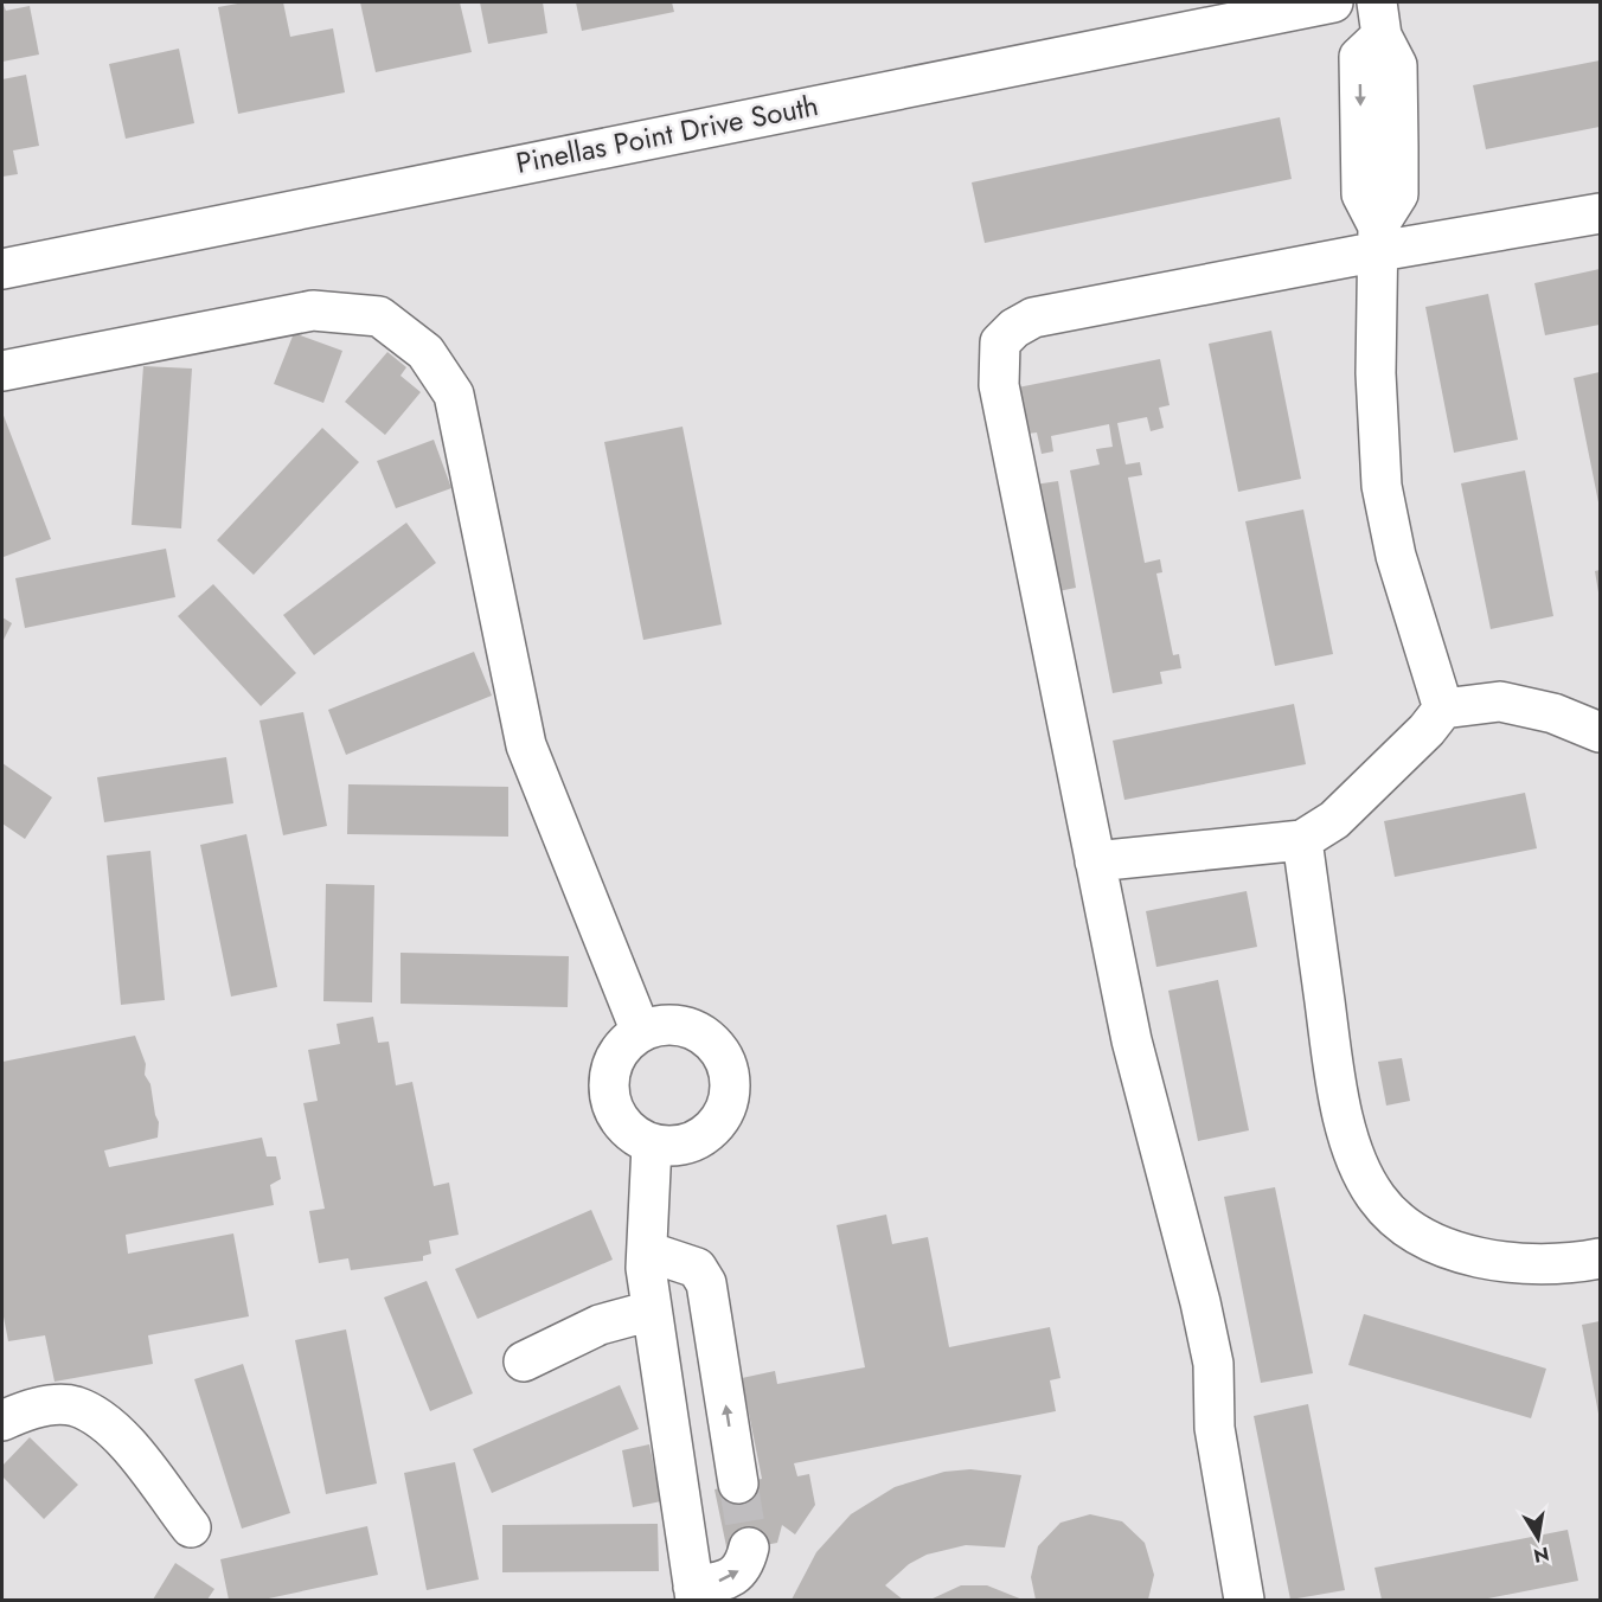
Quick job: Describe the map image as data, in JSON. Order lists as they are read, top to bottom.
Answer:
{
  "streets": {
    "street": ["Pinellas Point Drive South"]
  },
  "north": "bottom"
}
